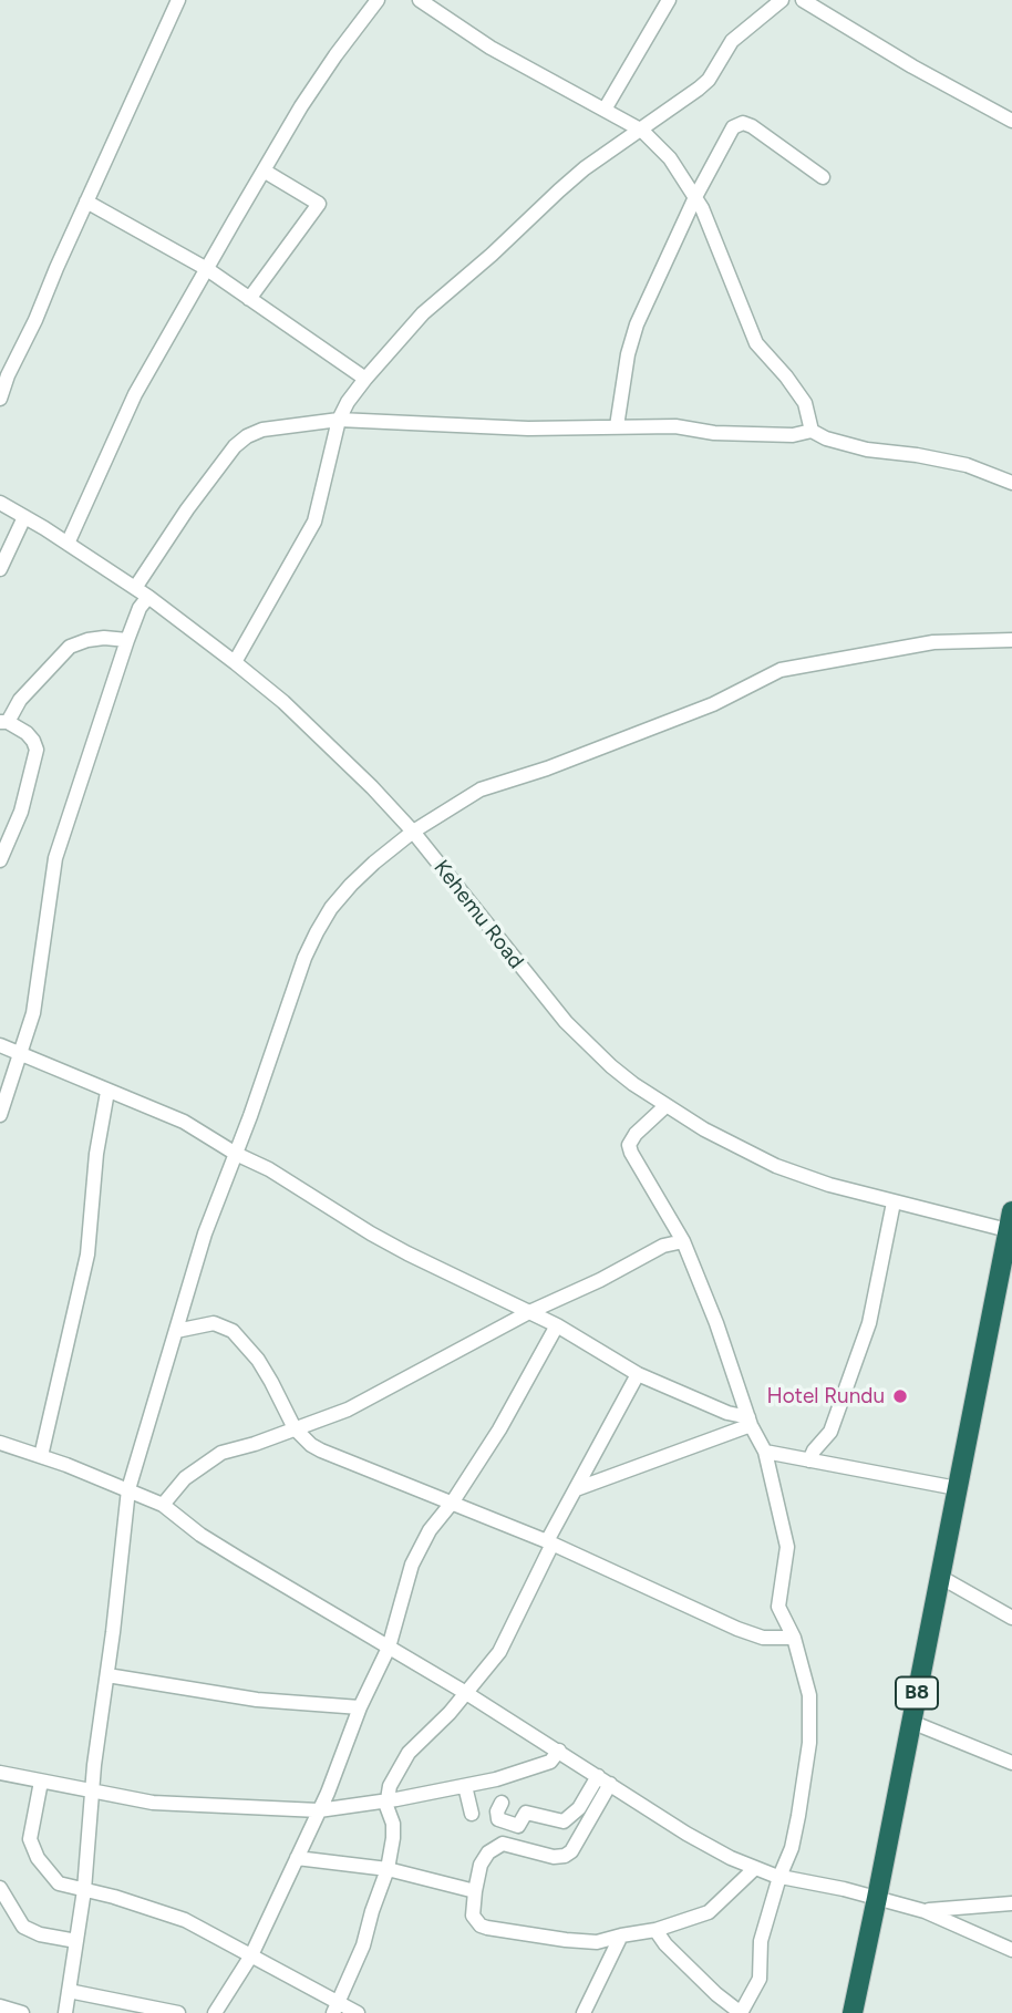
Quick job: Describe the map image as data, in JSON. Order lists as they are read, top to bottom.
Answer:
{
  "streets": {
    "highway": ["B8"],
    "street": ["Kehemu Road"]
  },
  "crossings": [
    ["Kehemu Road", "B8"]
  ],
  "places": ["Hotel Rundu"]
}
